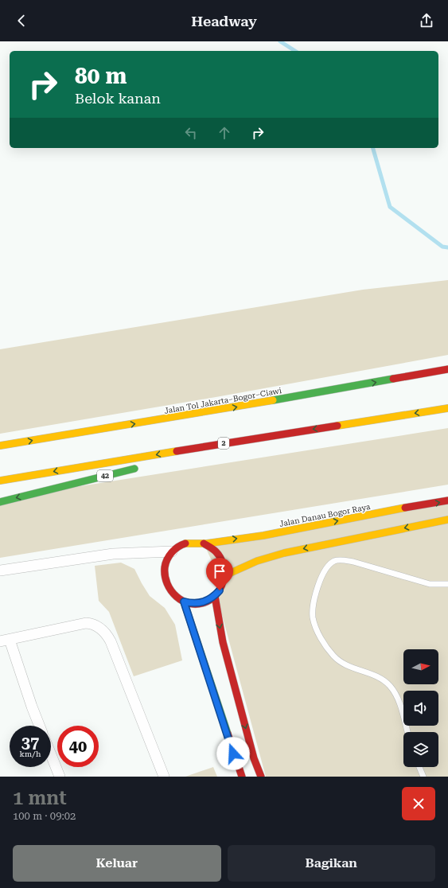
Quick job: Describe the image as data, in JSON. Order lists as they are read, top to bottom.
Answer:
{
  "streets": {
    "main road": [
      "Jalan Tol Jakarta–Bogor–Ciawi",
      "2",
      "42",
      "Jalan Danau Bogor Raya"
    ]
  },
  "north": "right",
  "page": {
    "header": "Headway",
    "turn": ["80 m", "Belok kanan"],
    "speed": "37 km/h",
    "limit": "40",
    "heading": ["1 mnt", "100 m · 09:02"],
    "buttons": ["Keluar", "Bagikan"]
  }
}
